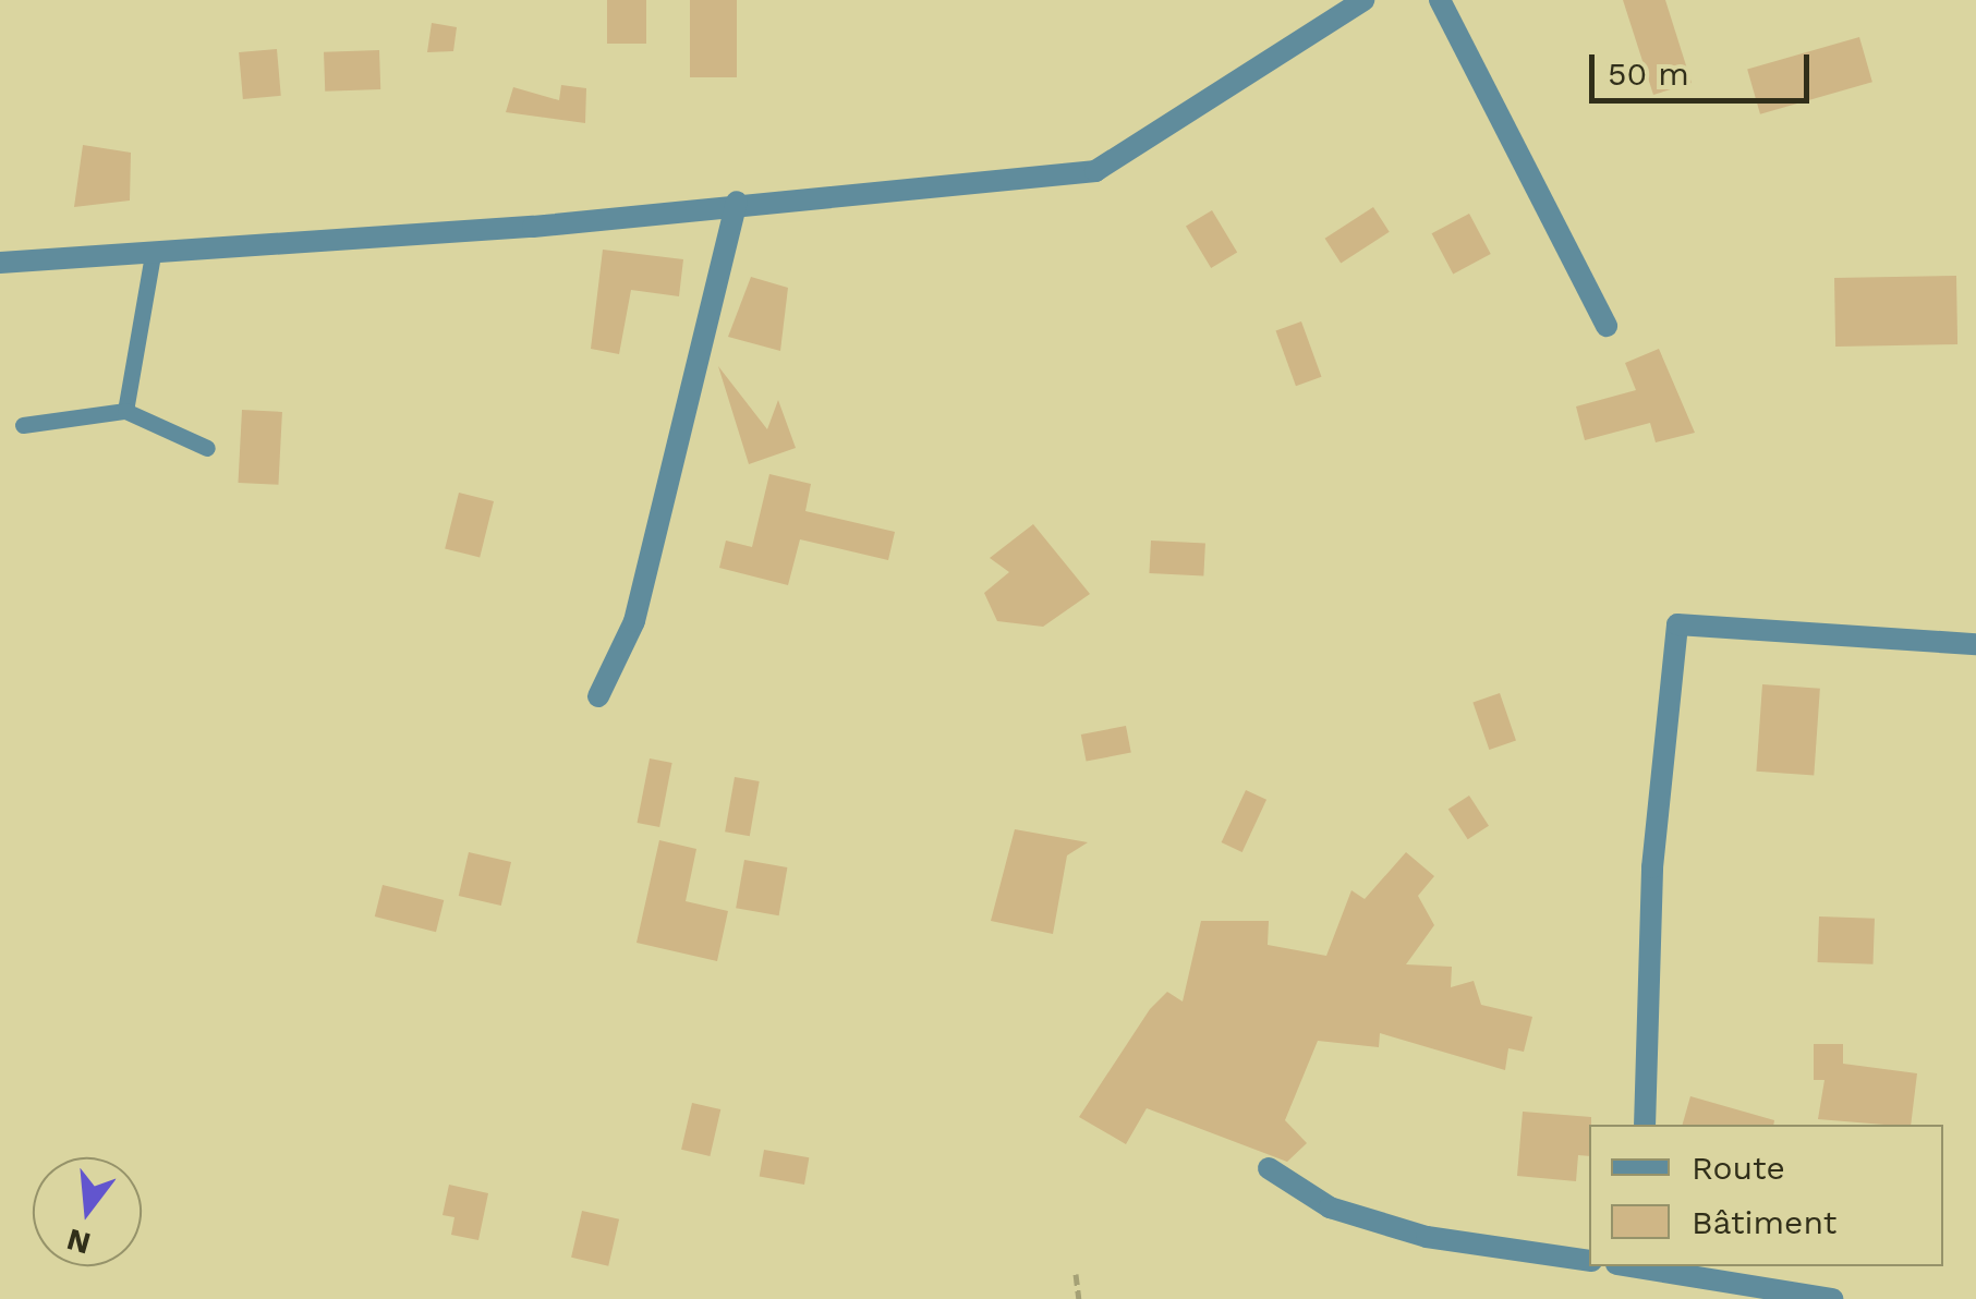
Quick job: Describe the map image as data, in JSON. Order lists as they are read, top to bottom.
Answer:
{
  "legend": ["Route", "Bâtiment"],
  "scale_bar": "50 m",
  "north": "bottom"
}
